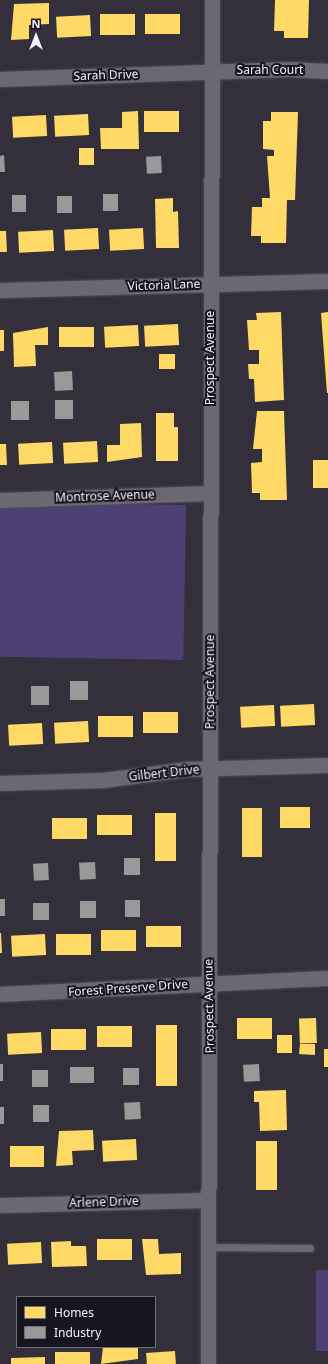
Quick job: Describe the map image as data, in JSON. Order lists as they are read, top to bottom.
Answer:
{
  "streets": {
    "street": [
      "Sarah Court",
      "Sarah Drive",
      "Victoria Lane",
      "Prospect Avenue",
      "Montrose Avenue",
      "Gilbert Drive",
      "Forest Preserve Drive",
      "Arlene Drive"
    ]
  },
  "crossings": [
    ["Sarah Court", "Sarah Drive"],
    ["Sarah Court", "Prospect Avenue"],
    ["Sarah Drive", "Prospect Avenue"],
    ["Victoria Lane", "Prospect Avenue"],
    ["Prospect Avenue", "Montrose Avenue"],
    ["Prospect Avenue", "Gilbert Drive"],
    ["Prospect Avenue", "Forest Preserve Drive"],
    ["Prospect Avenue", "Arlene Drive"]
  ],
  "legend": ["Homes", "Industry"],
  "north": "top"
}
